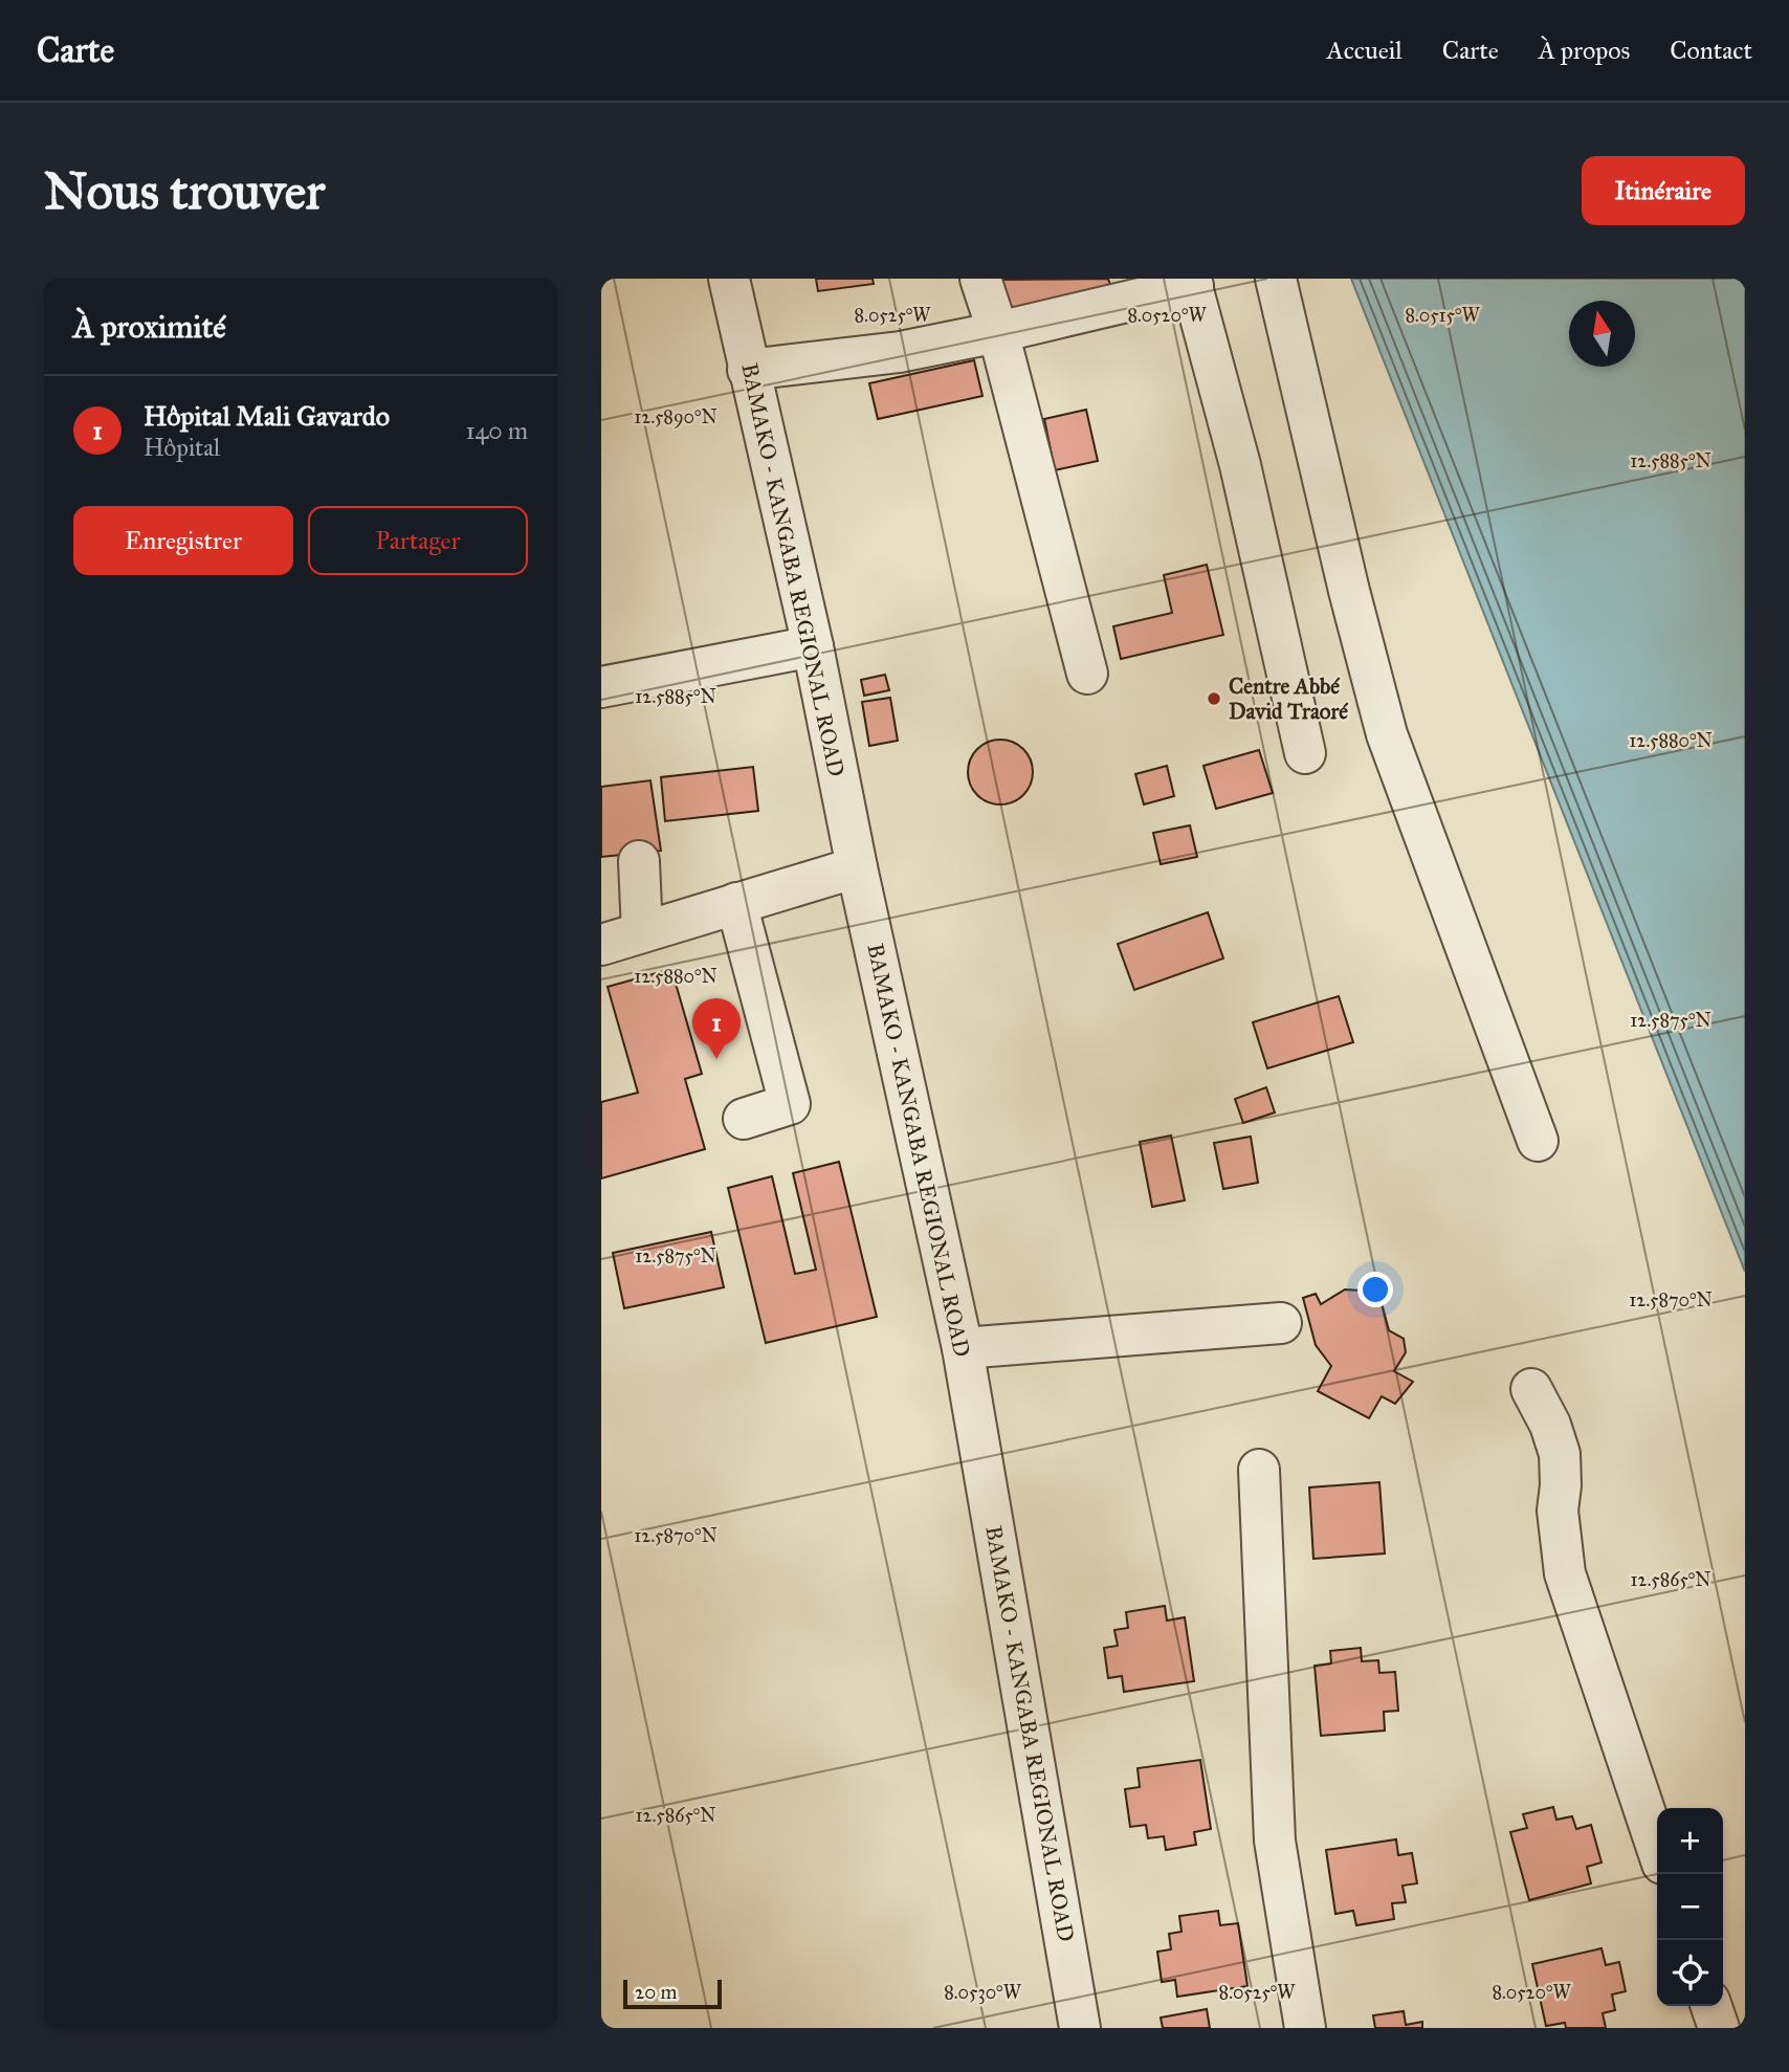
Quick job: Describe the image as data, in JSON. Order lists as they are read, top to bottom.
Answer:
{
  "streets": {
    "street": ["BAMAKO - KANGABA REGIONAL ROAD"]
  },
  "places": ["Centre Abbé David Traoré"],
  "scale_bar": "20 m",
  "north": "top",
  "page": {
    "header": "Carte",
    "nav": [
      "Accueil",
      "Carte",
      "À propos",
      "Contact"
    ],
    "buttons": [
      "Itinéraire",
      ["Enregistrer", "Partager"]
    ],
    "title": "Nous trouver",
    "heading": "À proximité",
    "list": [
      {
        "mark": "1",
        "name": "Hôpital Mali Gavardo",
        "note": "Hôpital",
        "value": "140 m"
      }
    ],
    "pins": "1",
    "map_buttons": ["+", "−"],
    "scale": "20 m"
  },
  "coordinates": [
    "8.0525°W",
    "8.0520°W",
    "8.0515°W",
    "12.5890°N",
    "12.5885°N",
    "12.5880°N",
    "12.5875°N",
    "12.5870°N",
    "12.5865°N",
    "8.0530°W"
  ]
}
